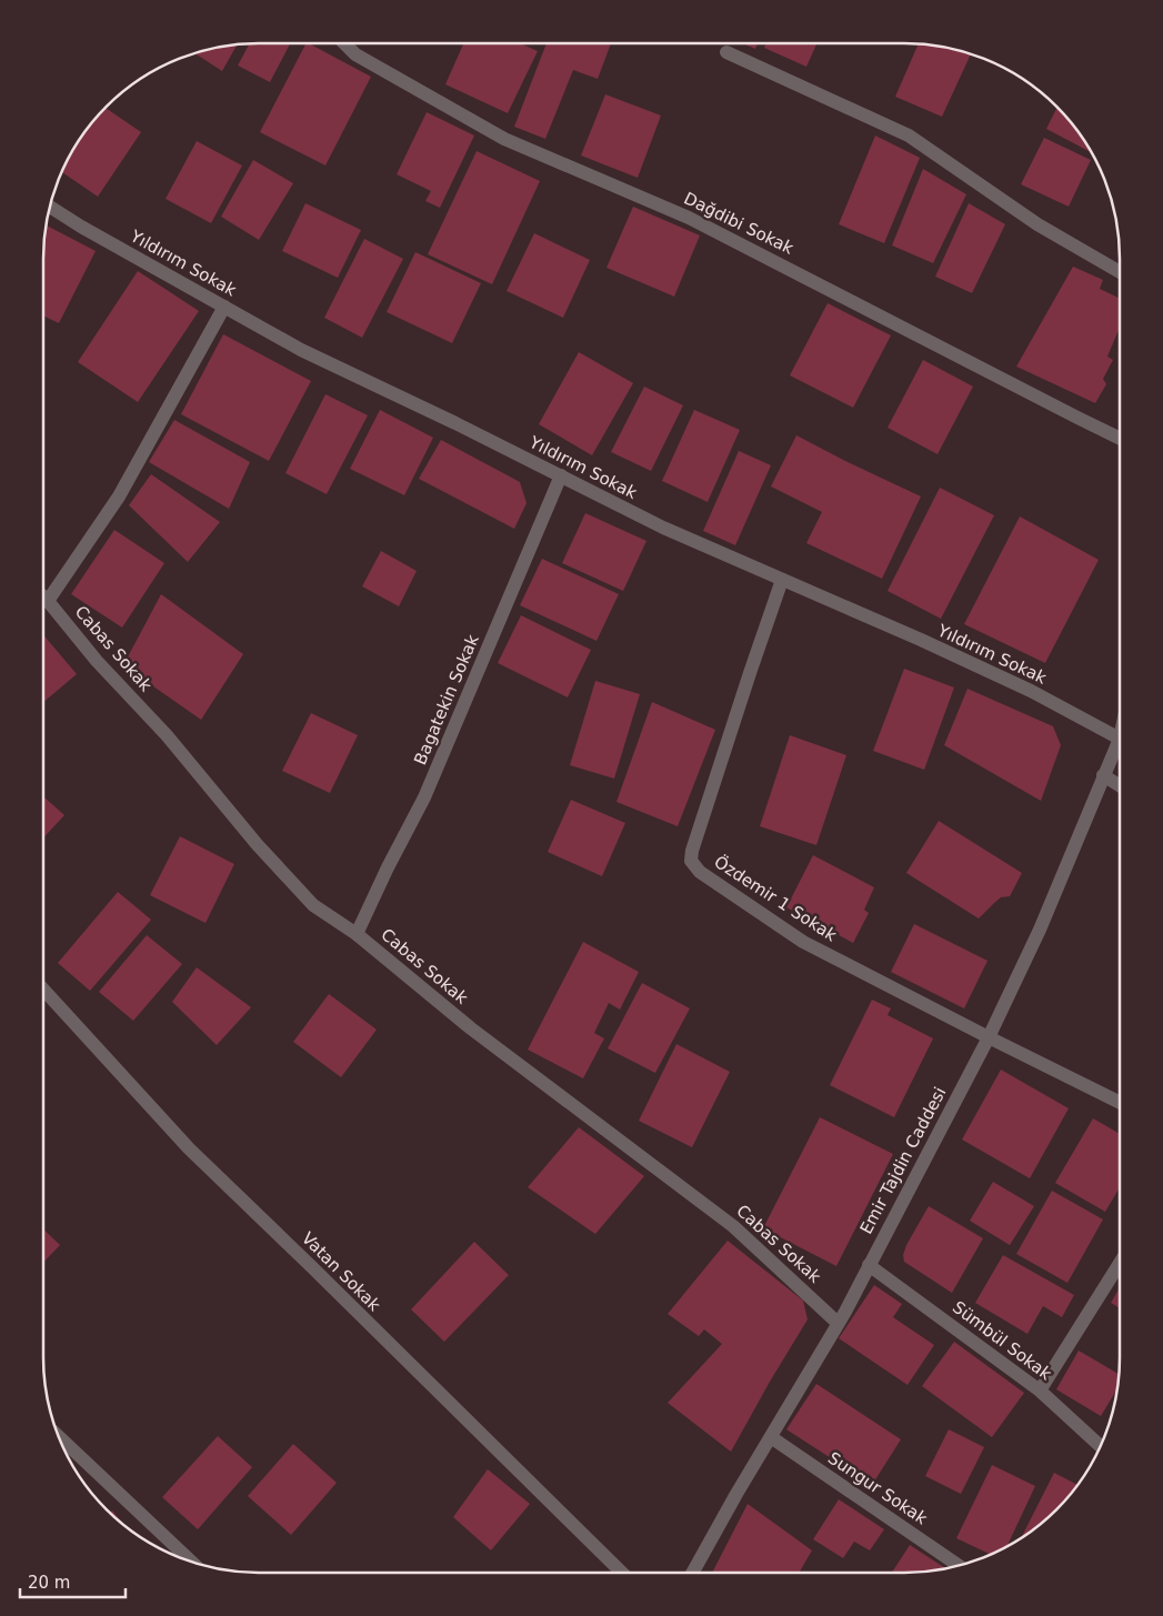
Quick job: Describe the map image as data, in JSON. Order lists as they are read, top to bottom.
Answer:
{
  "streets": {
    "street": [
      "Dağdibi Sokak",
      "Yıldırım Sokak",
      "Cabas Sokak",
      "Bagatekin Sokak",
      "Özdemir 1 Sokak",
      "Emir Tajdin Caddesi",
      "Vatan Sokak",
      "Sümbül Sokak",
      "Sungur Sokak"
    ]
  },
  "crossings": [
    ["Yıldırım Sokak", "Bagatekin Sokak"],
    ["Yıldırım Sokak", "Özdemir 1 Sokak"],
    ["Yıldırım Sokak", "Emir Tajdin Caddesi"],
    ["Cabas Sokak", "Bagatekin Sokak"],
    ["Cabas Sokak", "Emir Tajdin Caddesi"],
    ["Özdemir 1 Sokak", "Emir Tajdin Caddesi"],
    ["Emir Tajdin Caddesi", "Sümbül Sokak"],
    ["Emir Tajdin Caddesi", "Sungur Sokak"]
  ],
  "scale_bar": "20 m"
}
